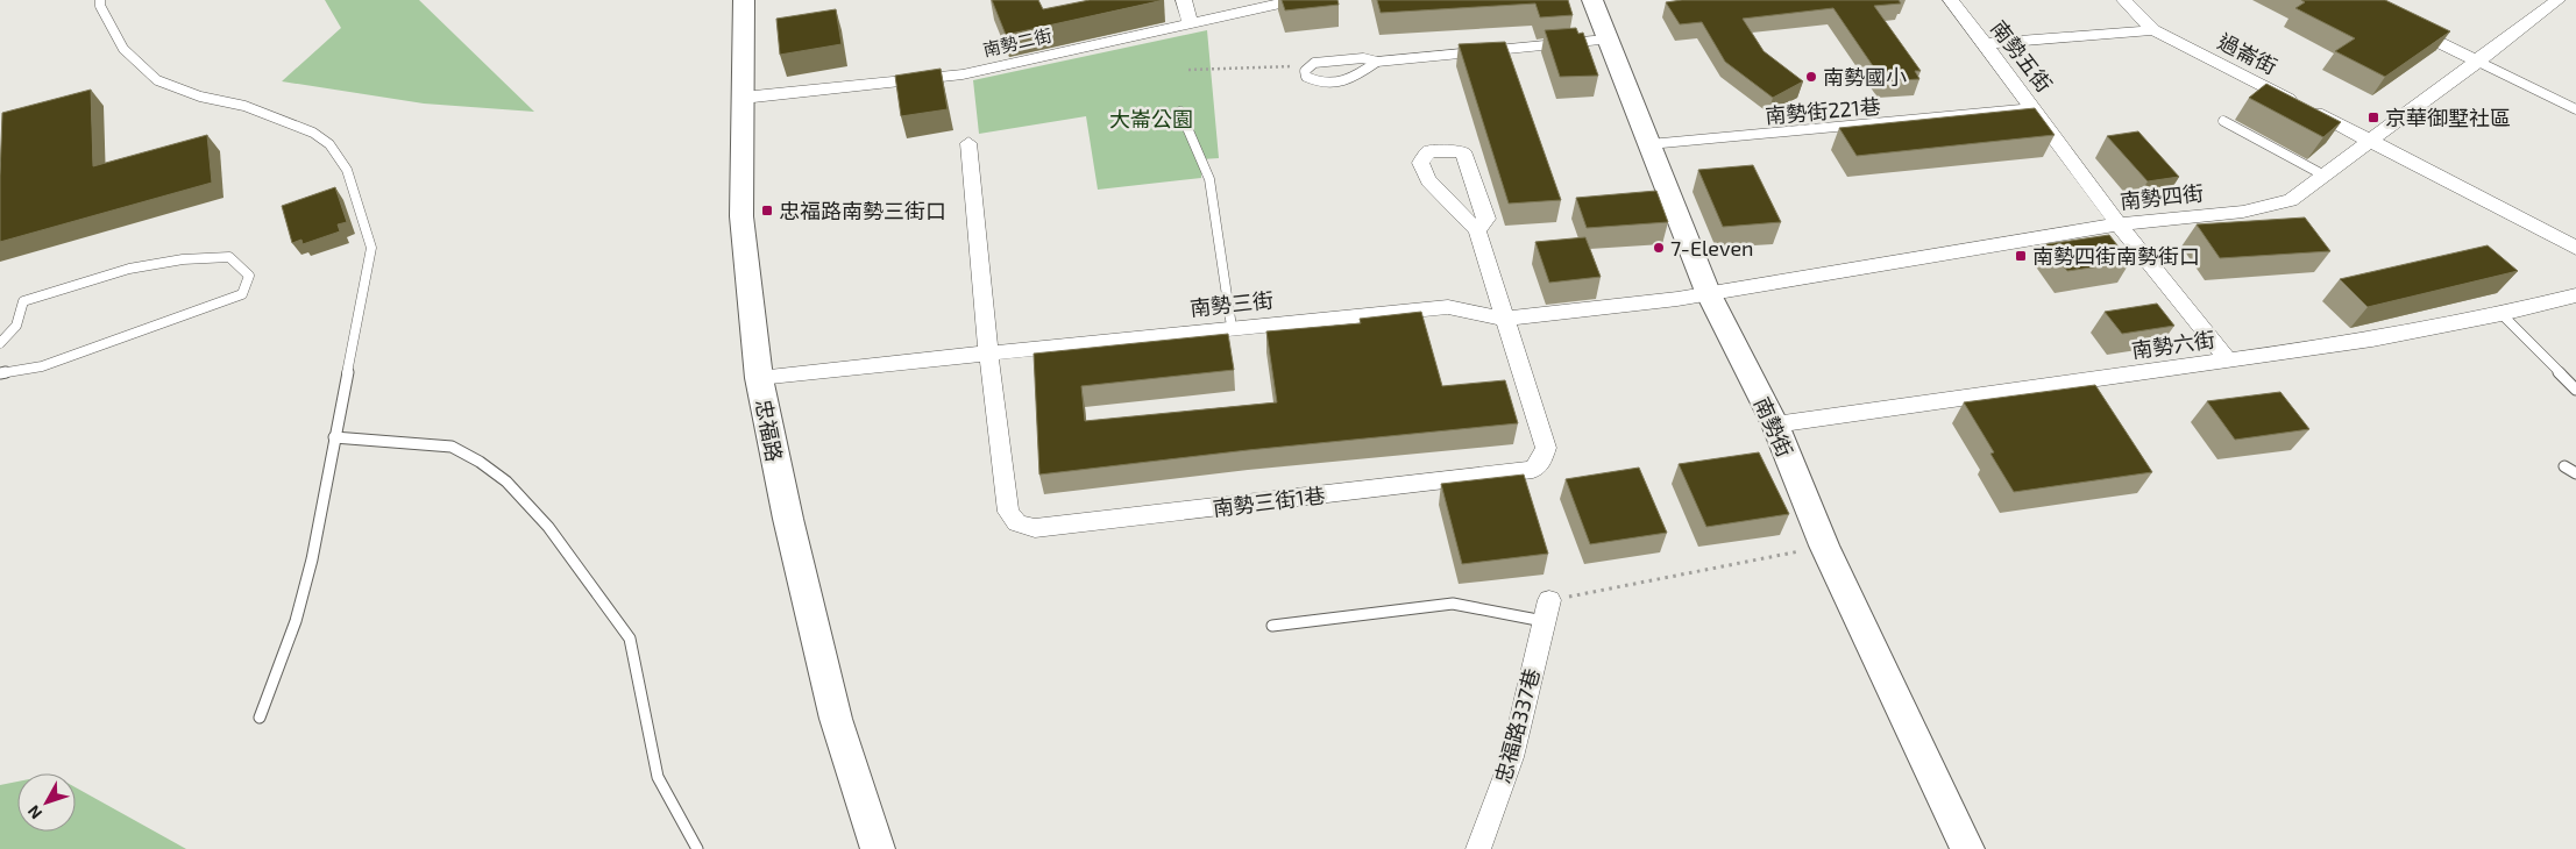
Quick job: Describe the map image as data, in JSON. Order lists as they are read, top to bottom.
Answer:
{
  "streets": {
    "street": [
      "南勢二街",
      "過崙街",
      "南勢五街",
      "南勢四街",
      "南勢三街",
      "南勢六街",
      "南勢街",
      "忠福路",
      "南勢三街1巷",
      "忠福路337巷"
    ],
    "lane": ["南勢街221巷"]
  },
  "crossings": [
    ["南勢二街", "忠福路"],
    ["過崙街", "南勢四街"],
    ["南勢五街", "南勢街221巷"],
    ["南勢五街", "南勢四街"],
    ["南勢五街", "南勢六街"],
    ["南勢街221巷", "南勢街"],
    ["南勢四街", "南勢三街"],
    ["南勢四街", "南勢街"],
    ["南勢三街", "南勢街"],
    ["南勢三街", "忠福路"],
    ["南勢三街", "南勢三街1巷"],
    ["南勢六街", "南勢街"]
  ],
  "parks": ["大崙公園"],
  "places": {
    "other": ["南勢國小", "7-Eleven"],
    "transit": ["京華御墅社區", "忠福路南勢三街口", "南勢四街南勢街口"]
  },
  "north": "bottom left"
}
